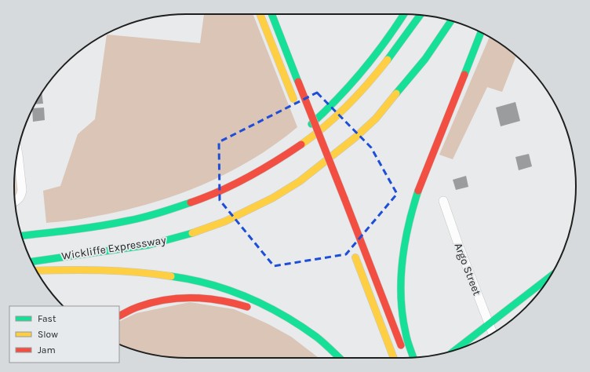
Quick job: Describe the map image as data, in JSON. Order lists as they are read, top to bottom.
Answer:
{
  "streets": {
    "main road": ["Wickliffe Expressway"],
    "street": ["Argo Street"]
  },
  "legend": ["Fast", "Slow", "Jam"]
}
